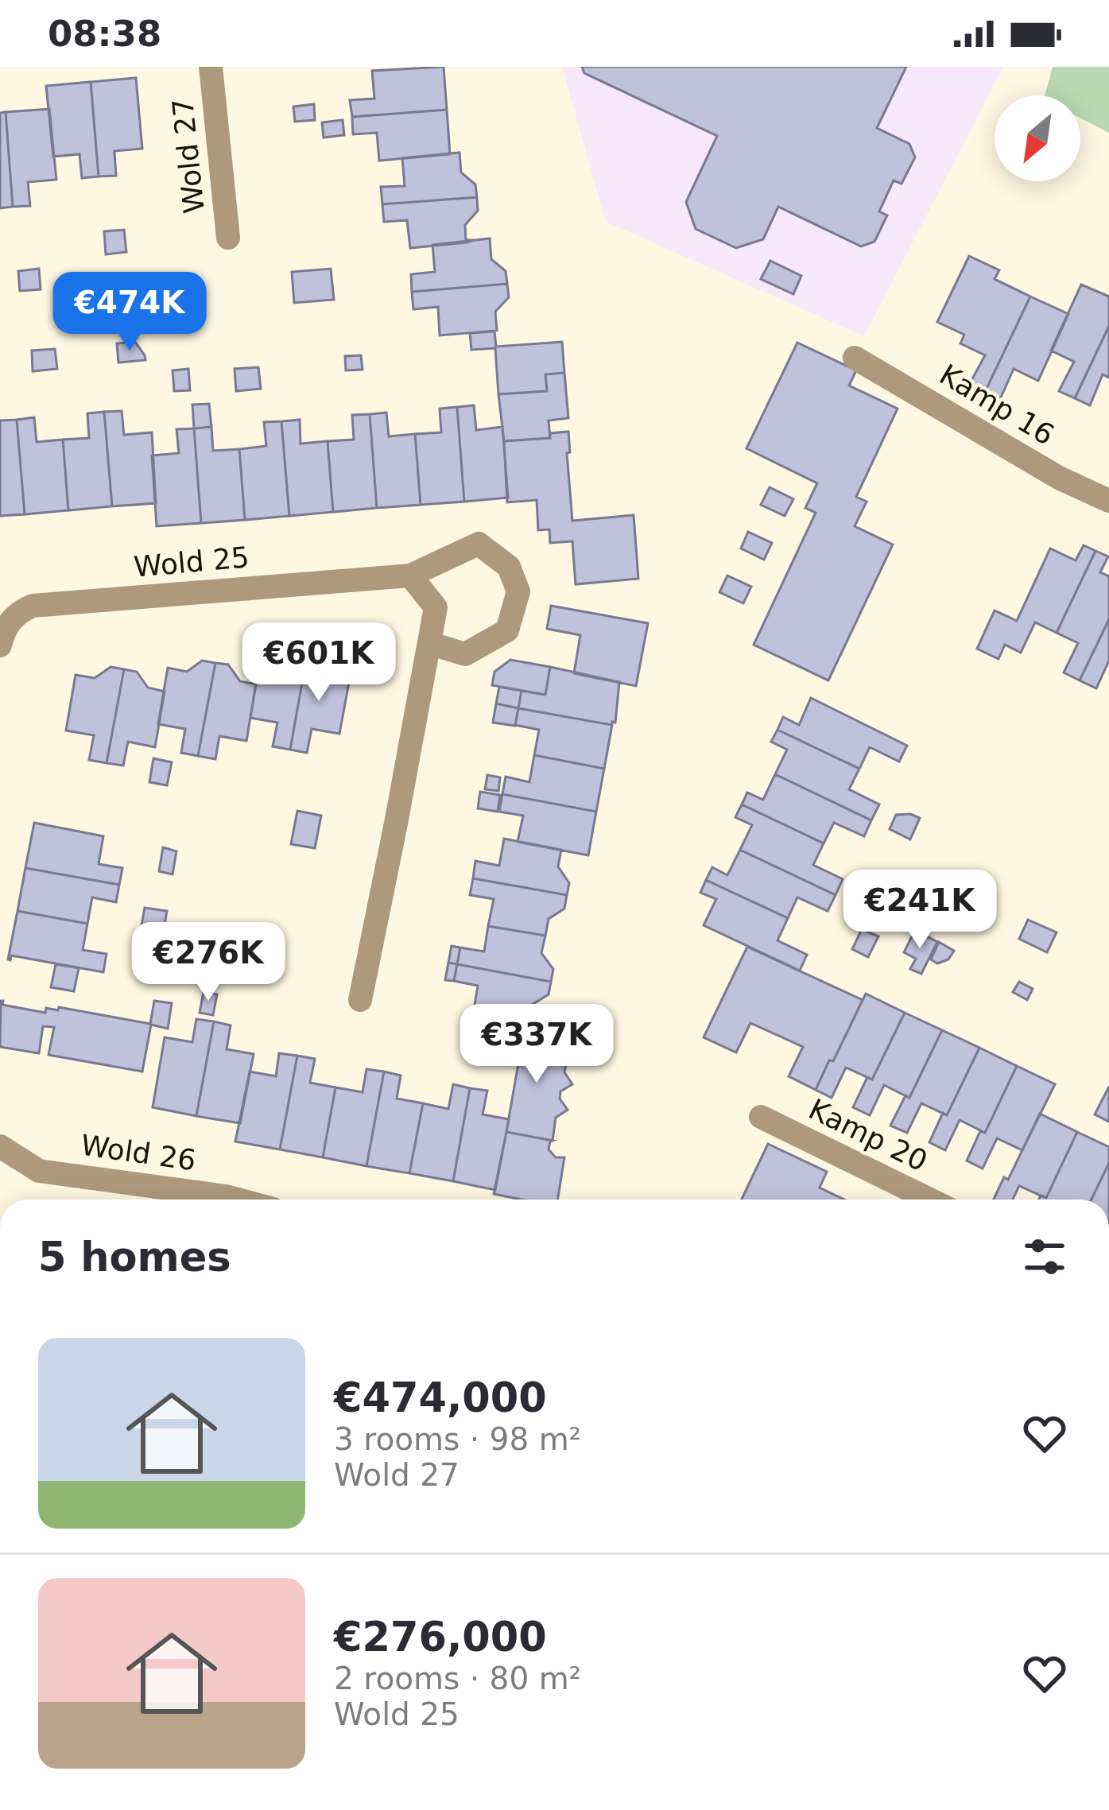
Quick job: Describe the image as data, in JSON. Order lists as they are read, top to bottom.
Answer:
{
  "streets": {
    "street": [
      "Wold 27",
      "Kamp 16",
      "Wold 25",
      "Kamp 20",
      "Wold 26"
    ]
  },
  "north": "bottom left",
  "page": {
    "status": "08:38",
    "price": [
      "€474K",
      "€601K",
      "€241K",
      "€276K",
      "€337K"
    ],
    "heading": "5 homes",
    "list": [
      {
        "name": "€474,000",
        "note": "3 rooms · 98 m² · Wold 27"
      },
      {
        "name": "€276,000",
        "note": "2 rooms · 80 m² · Wold 25"
      }
    ]
  }
}
